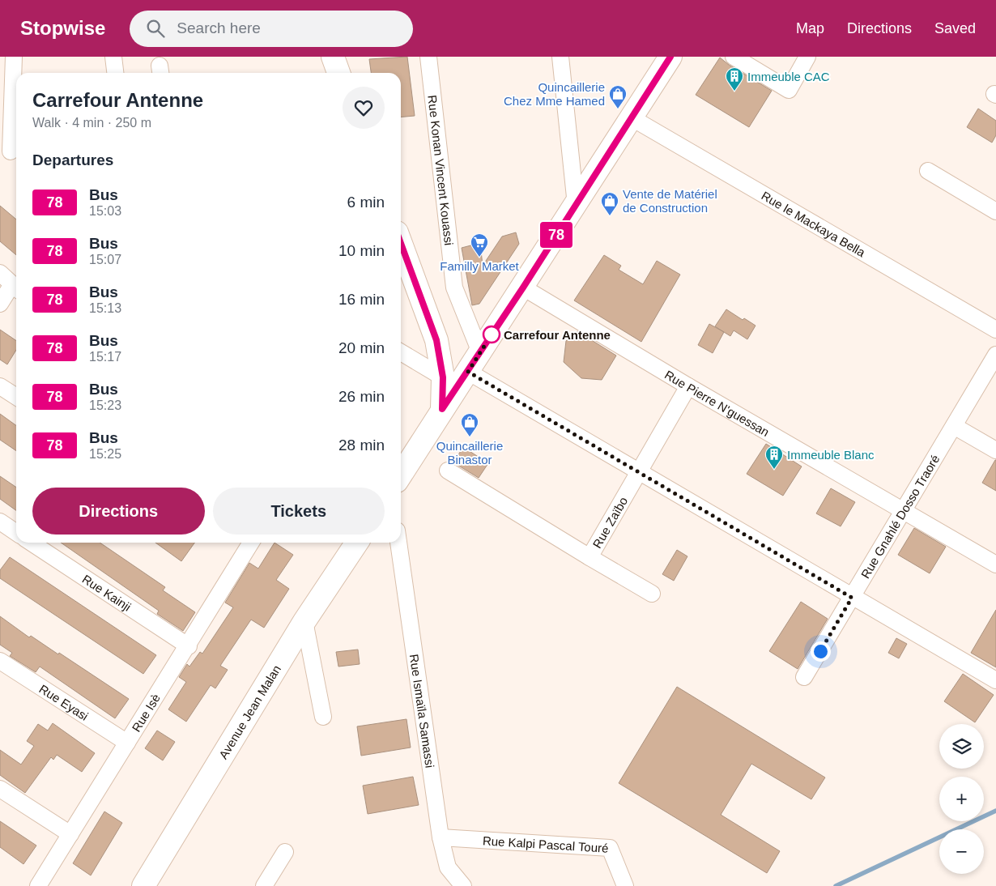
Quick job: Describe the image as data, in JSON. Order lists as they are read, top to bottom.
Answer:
{
  "streets": {
    "main road": ["Avenue Jean Malan"],
    "street": [
      "Rue Konan Vincent Kouassi",
      "Rue le Mackaya Bella",
      "Rue Pierre N'guessan",
      "Rue Gnahlé Dosso Traoré",
      "Rue Zaïbo",
      "Rue Kainji",
      "Rue Eyasi",
      "Rue Ismaïla Samassi",
      "Rue Isè",
      "Rue Kalpi Pascal Touré"
    ]
  },
  "crossings": [
    ["Rue Pierre N'guessan", "Rue Gnahlé Dosso Traoré"],
    ["Rue Pierre N'guessan", "Rue Zaïbo"],
    ["Rue Kainji", "Rue Isè"],
    ["Rue Eyasi", "Rue Isè"],
    ["Rue Ismaïla Samassi", "Rue Kalpi Pascal Touré"]
  ],
  "places": {
    "building": ["Immeuble CAC", "Immeuble Blanc"],
    "shop": ["Quincaillerie Chez Mme Hamed", "Vente de Matériel de Construction", "Quincaillerie Binastor"],
    "supermarket": ["Familly Market"],
    "other": ["Carrefour Antenne"]
  },
  "lines": ["bus line 78"],
  "page": {
    "header": "Stopwise",
    "search": "Search here",
    "nav": ["Map", "Directions", "Saved"],
    "on_map": "78",
    "heading": [
      ["Carrefour Antenne", "Walk · 4 min · 250 m"],
      "Departures"
    ],
    "list": [
      {
        "mark": "78",
        "name": "Bus",
        "note": "15:03",
        "value": "6 min"
      },
      {
        "mark": "78",
        "name": "Bus",
        "note": "15:07",
        "value": "10 min"
      },
      {
        "mark": "78",
        "name": "Bus",
        "note": "15:13",
        "value": "16 min"
      },
      {
        "mark": "78",
        "name": "Bus",
        "note": "15:17",
        "value": "20 min"
      },
      {
        "mark": "78",
        "name": "Bus",
        "note": "15:23",
        "value": "26 min"
      },
      {
        "mark": "78",
        "name": "Bus",
        "note": "15:25",
        "value": "28 min"
      }
    ],
    "buttons": ["Directions", "Tickets"],
    "map_buttons": ["+", "−"]
  }
}
